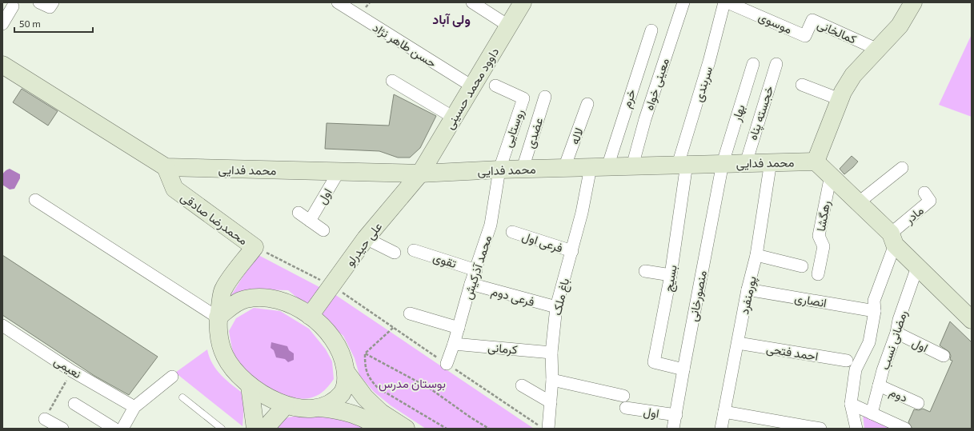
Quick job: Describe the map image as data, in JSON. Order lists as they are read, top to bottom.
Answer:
{
  "streets": {
    "street": [
      "موسوی",
      "کمالخانی",
      "حسن طاهر نژاد",
      "معینی خواه",
      "سربندی",
      "داوود محمد حسینی",
      "خرم",
      "بهار",
      "خجسته پناه",
      "روستایی",
      "عضدی",
      "لاله",
      "محمد فدایی",
      "اول",
      "مادر",
      "رهگشا",
      "محمدرضا صادقی",
      "فرعی اول",
      "علی حیدرلو",
      "تقوی",
      "محمد آذرکیش",
      "بسیج",
      "پورمنفرد",
      "فرعی دوم",
      "منصورخانی",
      "باغ ملک",
      "انصاری",
      "رمضانی نسب",
      "کرمانی",
      "احمد فتحی",
      "نعیمی",
      "دوم"
    ]
  },
  "crossings": [
    ["موسوی", "کمالخانی"],
    ["حسن طاهر نژاد", "داوود محمد حسینی"],
    ["معینی خواه", "محمد فدایی"],
    ["سربندی", "محمد فدایی"],
    ["سربندی", "بسیج"],
    ["داوود محمد حسینی", "محمد فدایی"],
    ["داوود محمد حسینی", "علی حیدرلو"],
    ["خرم", "محمد فدایی"],
    ["خرم", "باغ ملک"],
    ["بهار", "محمد فدایی"],
    ["بهار", "منصورخانی"],
    ["خجسته پناه", "محمد فدایی"],
    ["روستایی", "محمد فدایی"],
    ["روستایی", "محمد آذرکیش"],
    ["عضدی", "محمد فدایی"],
    ["لاله", "محمد فدایی"],
    ["محمد فدایی", "اول"],
    ["محمد فدایی", "محمدرضا صادقی"],
    ["محمد فدایی", "علی حیدرلو"],
    ["محمد فدایی", "محمد آذرکیش"],
    ["محمد فدایی", "بسیج"],
    ["محمد فدایی", "پورمنفرد"],
    ["محمد فدایی", "منصورخانی"],
    ["محمد فدایی", "باغ ملک"],
    ["اول", "منصورخانی"],
    ["اول", "رمضانی نسب"],
    ["فرعی اول", "باغ ملک"],
    ["تقوی", "محمد آذرکیش"],
    ["محمد آذرکیش", "فرعی دوم"],
    ["محمد آذرکیش", "کرمانی"],
    ["بسیج", "منصورخانی"],
    ["پورمنفرد", "انصاری"],
    ["پورمنفرد", "احمد فتحی"],
    ["فرعی دوم", "باغ ملک"],
    ["باغ ملک", "کرمانی"],
    ["رمضانی نسب", "دوم"]
  ],
  "districts": ["ولی آباد"],
  "parks": ["بوستان مدرس"],
  "scale_bar": "50 m"
}
